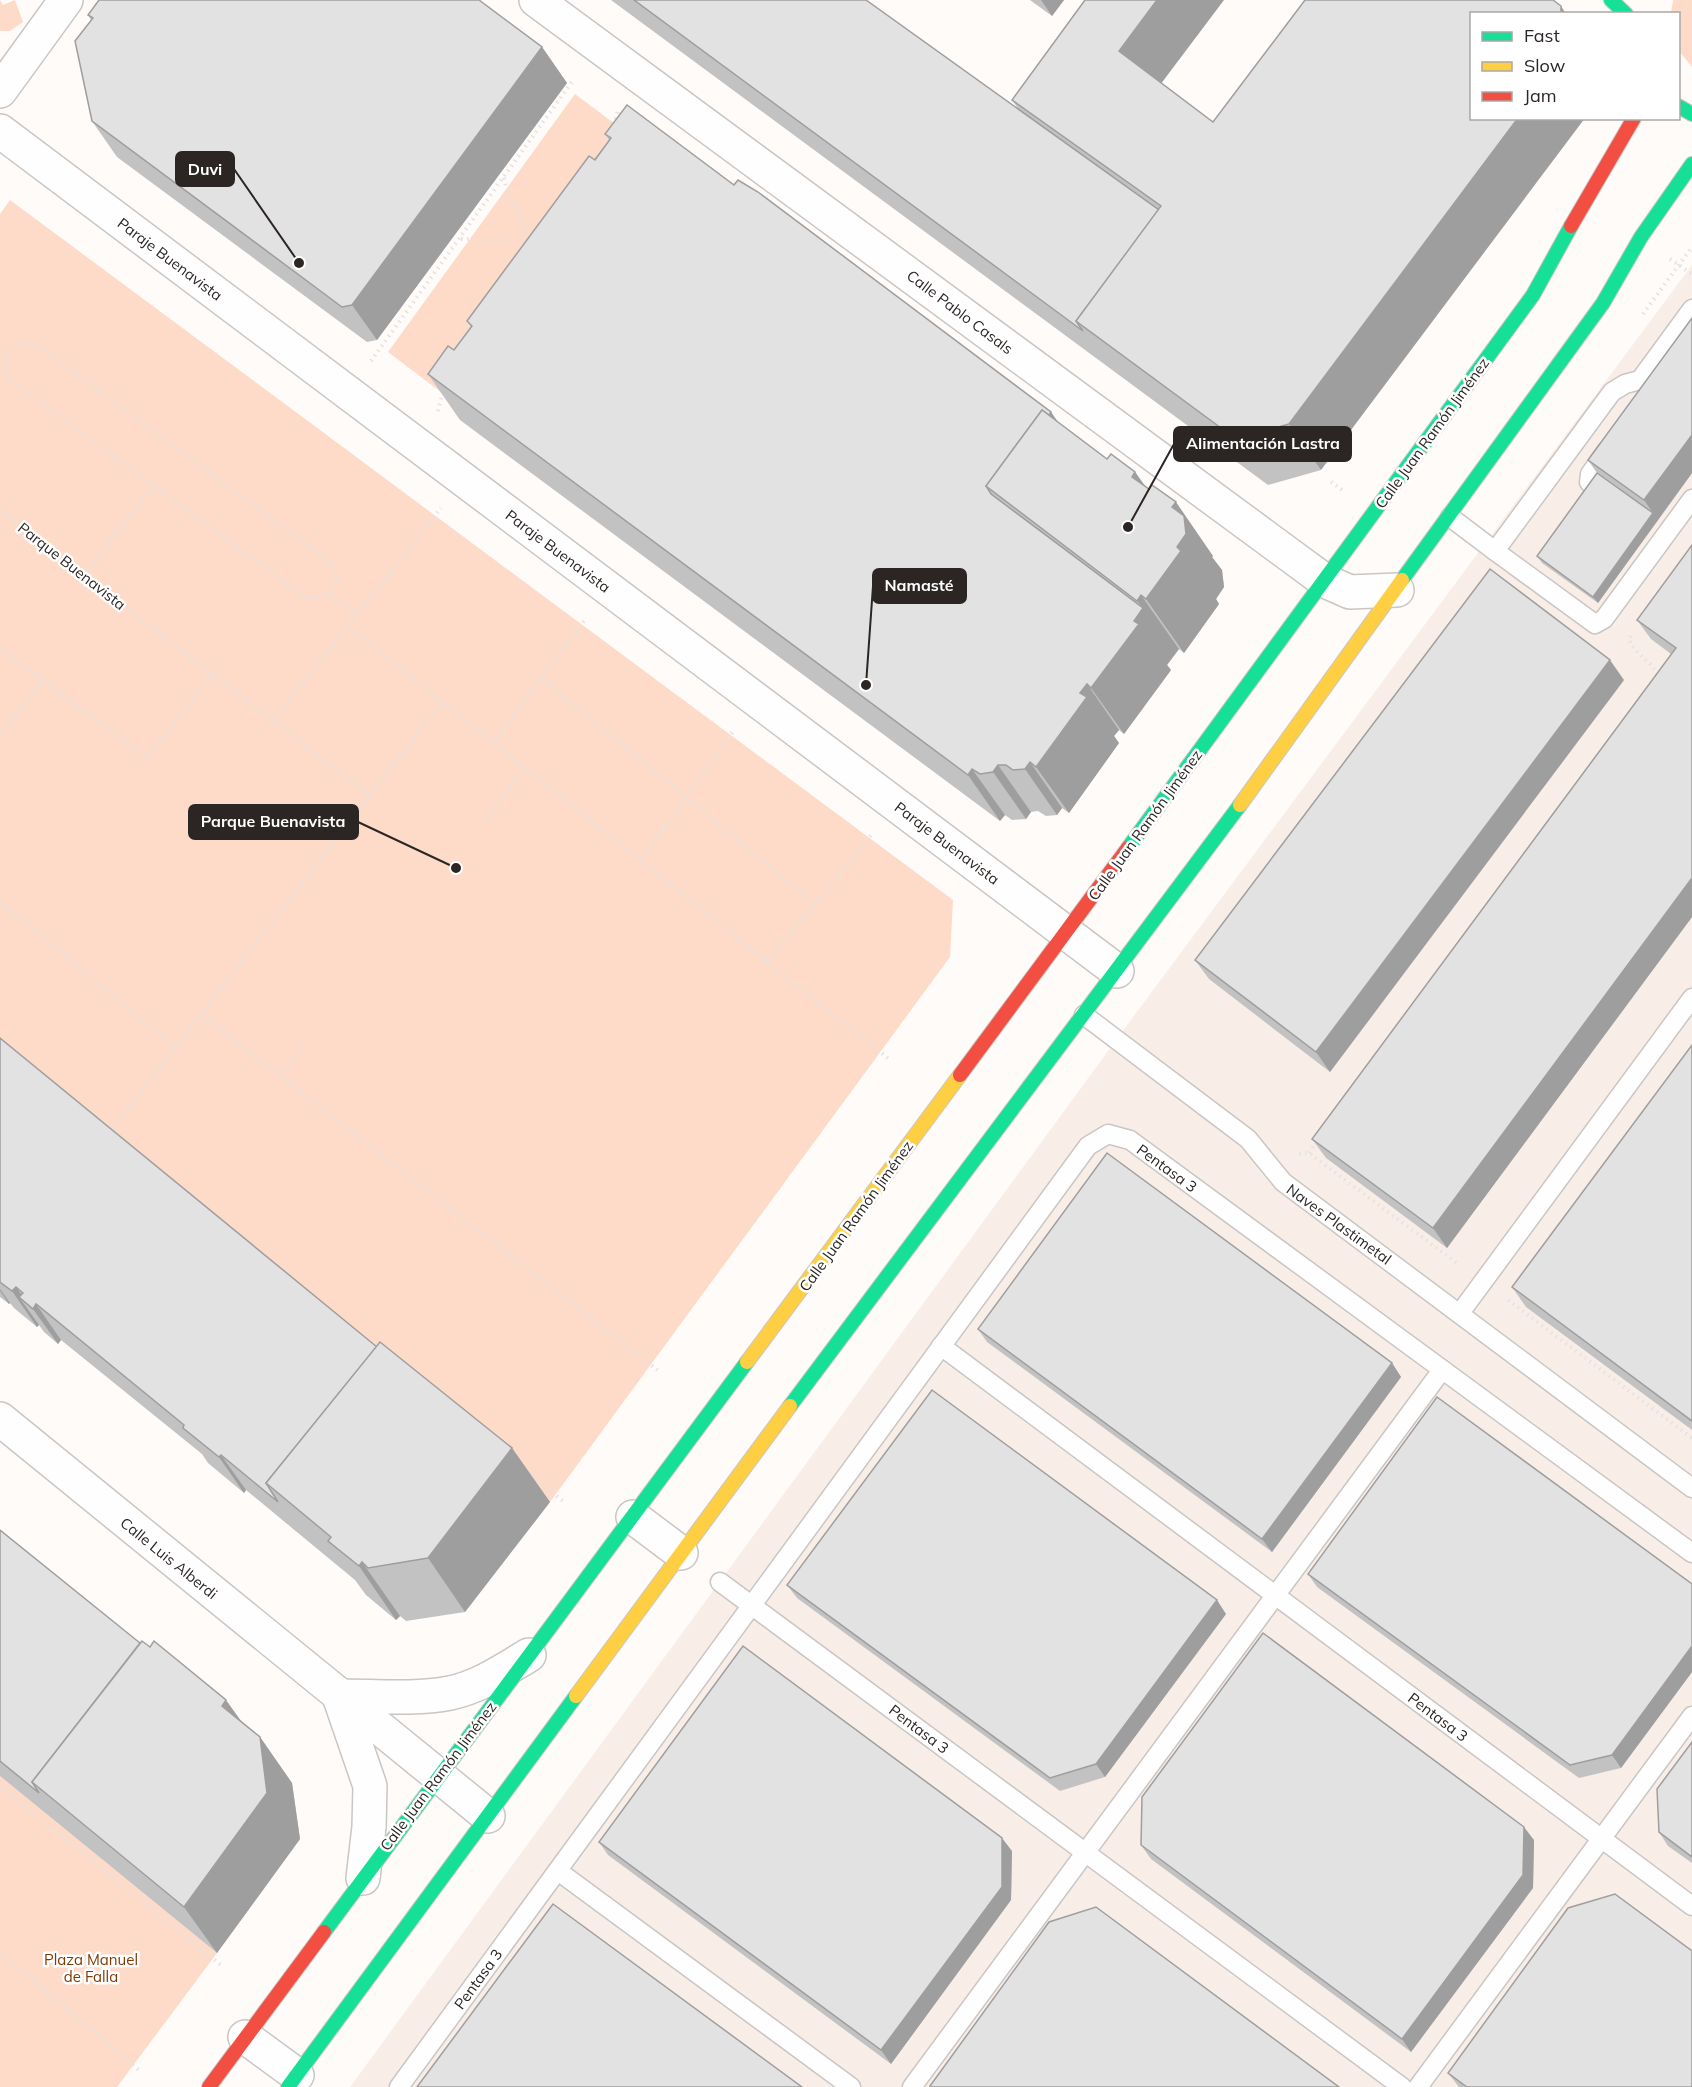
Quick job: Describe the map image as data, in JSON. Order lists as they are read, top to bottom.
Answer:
{
  "streets": {
    "main road": ["Calle Juan Ramón Jiménez"],
    "street": ["Paraje Buenavista", "Calle Pablo Casals", "Calle Luis Alberdi"],
    "lane": ["Pentasa 3", "Naves Plastimetal"],
    "path": ["Parque Buenavista"]
  },
  "crossings": [
    ["Paraje Buenavista", "Calle Juan Ramón Jiménez"],
    ["Calle Pablo Casals", "Calle Juan Ramón Jiménez"],
    ["Calle Juan Ramón Jiménez", "Calle Luis Alberdi"]
  ],
  "parks": ["Plaza Manuel de Falla"],
  "places": [
    "Duvi",
    "Alimentación Lastra",
    "Namasté",
    "Parque Buenavista"
  ],
  "legend": ["Fast", "Slow", "Jam"]
}
